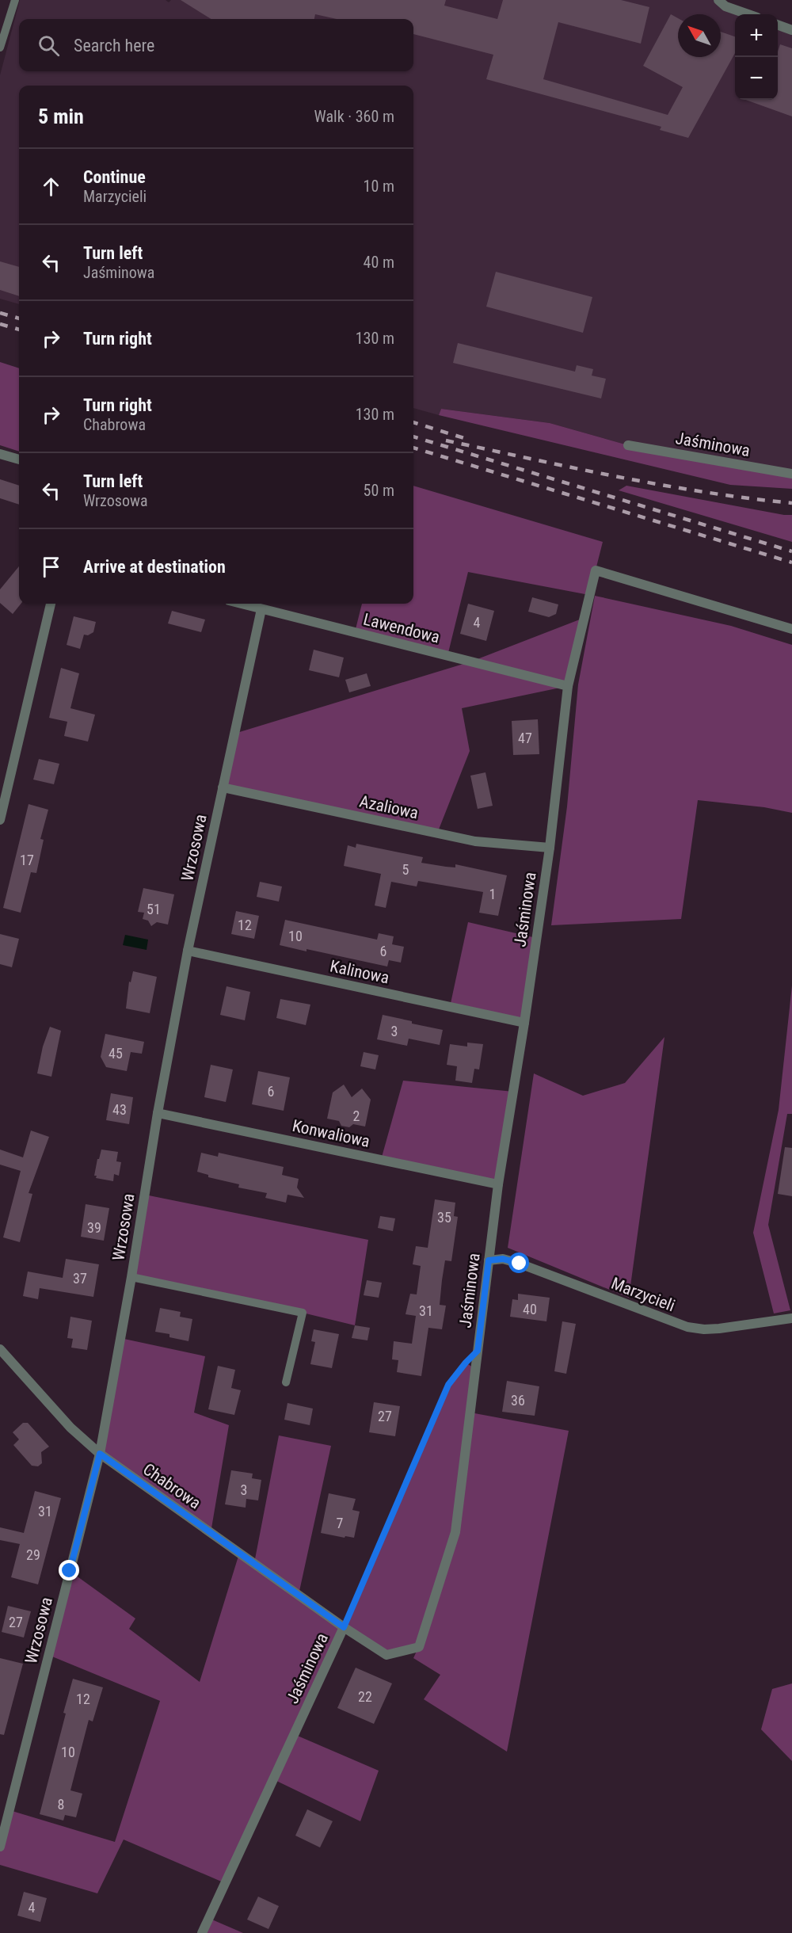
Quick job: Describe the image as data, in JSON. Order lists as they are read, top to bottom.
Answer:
{
  "streets": {
    "street": [
      "Jaśminowa",
      "Lawendowa",
      "Azaliowa",
      "Wrzosowa",
      "Kalinowa",
      "Konwaliowa",
      "Marzycieli",
      "Chabrowa"
    ]
  },
  "crossings": [
    ["Jaśminowa", "Lawendowa"],
    ["Jaśminowa", "Azaliowa"],
    ["Jaśminowa", "Kalinowa"],
    ["Jaśminowa", "Konwaliowa"],
    ["Jaśminowa", "Marzycieli"],
    ["Jaśminowa", "Chabrowa"],
    ["Lawendowa", "Wrzosowa"],
    ["Azaliowa", "Wrzosowa"],
    ["Wrzosowa", "Kalinowa"],
    ["Wrzosowa", "Konwaliowa"],
    ["Wrzosowa", "Chabrowa"]
  ],
  "house_numbers": [
    "4",
    "47",
    "17",
    "5",
    "1",
    "51",
    "12",
    "10",
    "6",
    "3",
    "45",
    "6",
    "43",
    "2",
    "35",
    "39",
    "37",
    "40",
    "31",
    "36",
    "27",
    "3",
    "31",
    "7",
    "29",
    "27",
    "22",
    "12",
    "10",
    "8",
    "4"
  ],
  "north": "top left",
  "page": {
    "map_buttons": ["+", "−"],
    "search": "Search here",
    "heading": ["5 min", "Walk · 360 m"],
    "list": [
      ["Continue", "Marzycieli", "10 m"],
      ["Turn left", "Jaśminowa", "40 m"],
      ["Turn right", "130 m"],
      ["Turn right", "Chabrowa", "130 m"],
      ["Turn left", "Wrzosowa", "50 m"],
      "Arrive at destination"
    ]
  }
}
